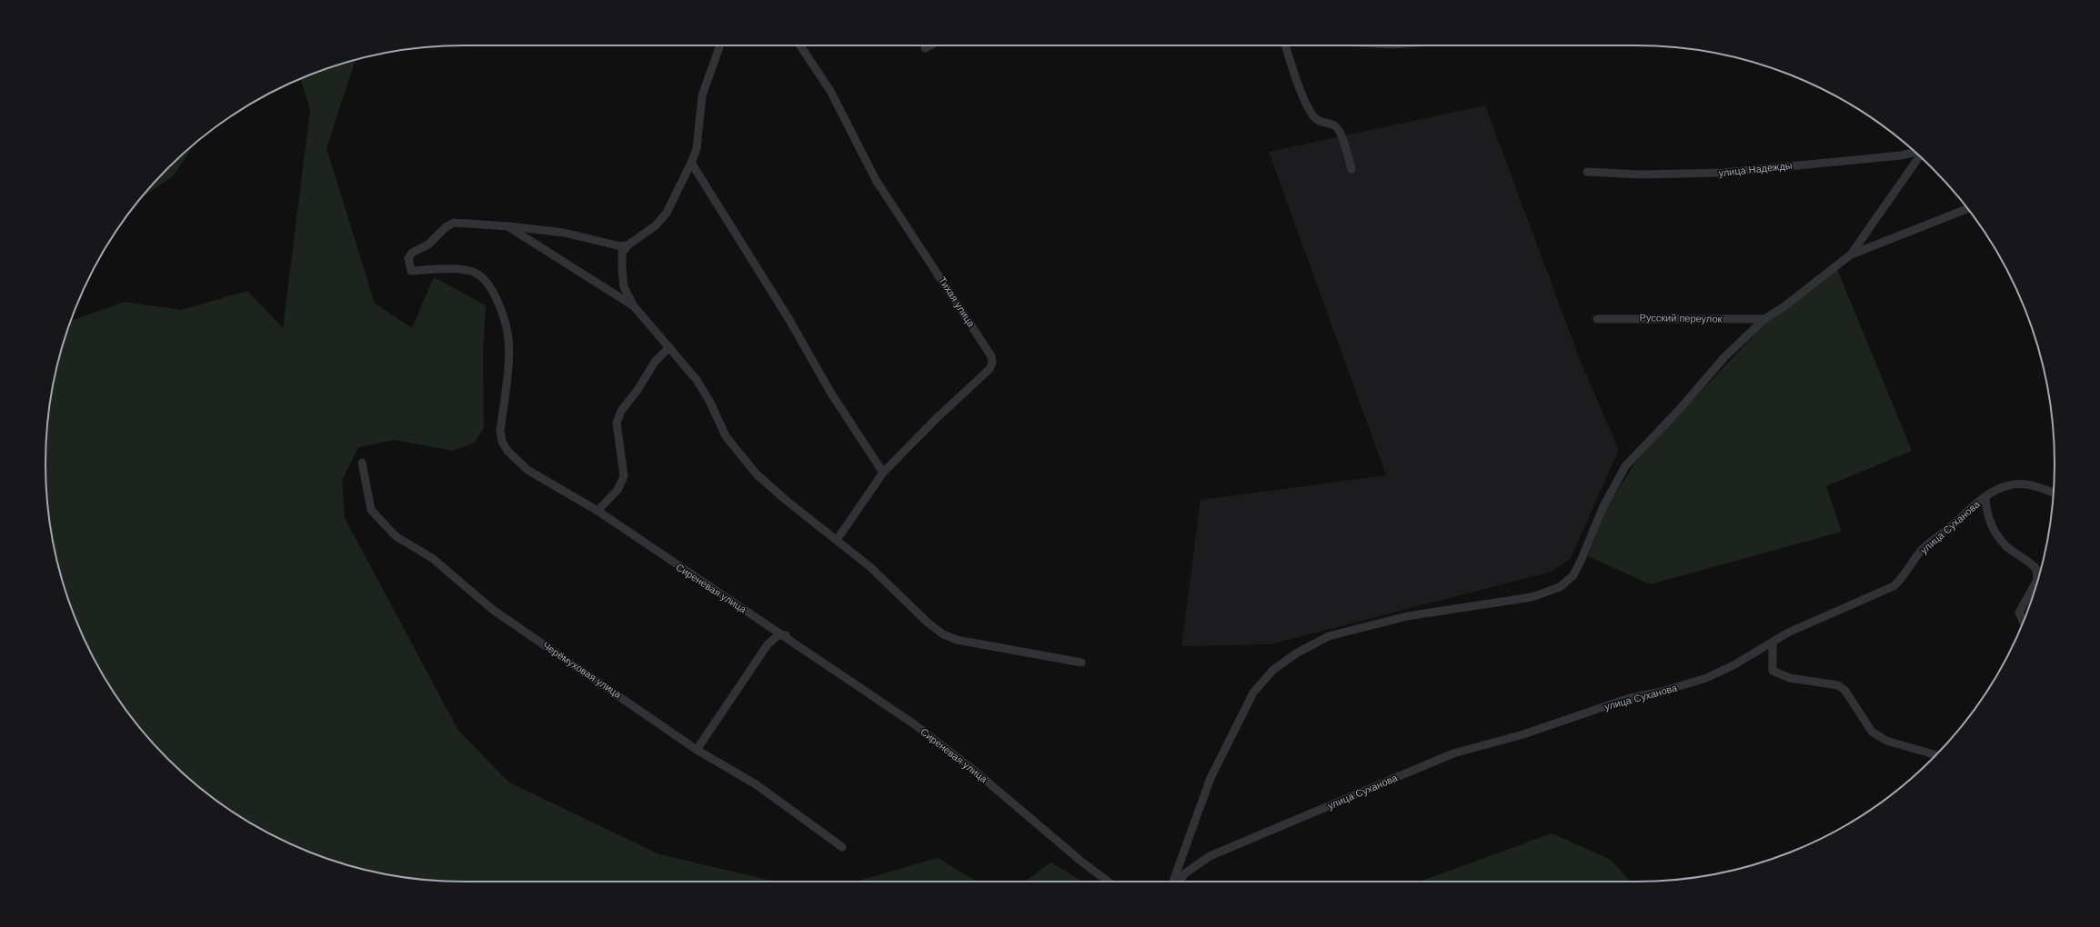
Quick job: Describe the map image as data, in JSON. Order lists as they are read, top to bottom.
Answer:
{
  "streets": {
    "street": [
      "улица Надежды",
      "Тихая улица",
      "Русский переулок",
      "улица Суханова",
      "Сиреневая улица",
      "Черёмуховая улица"
    ]
  }
}
